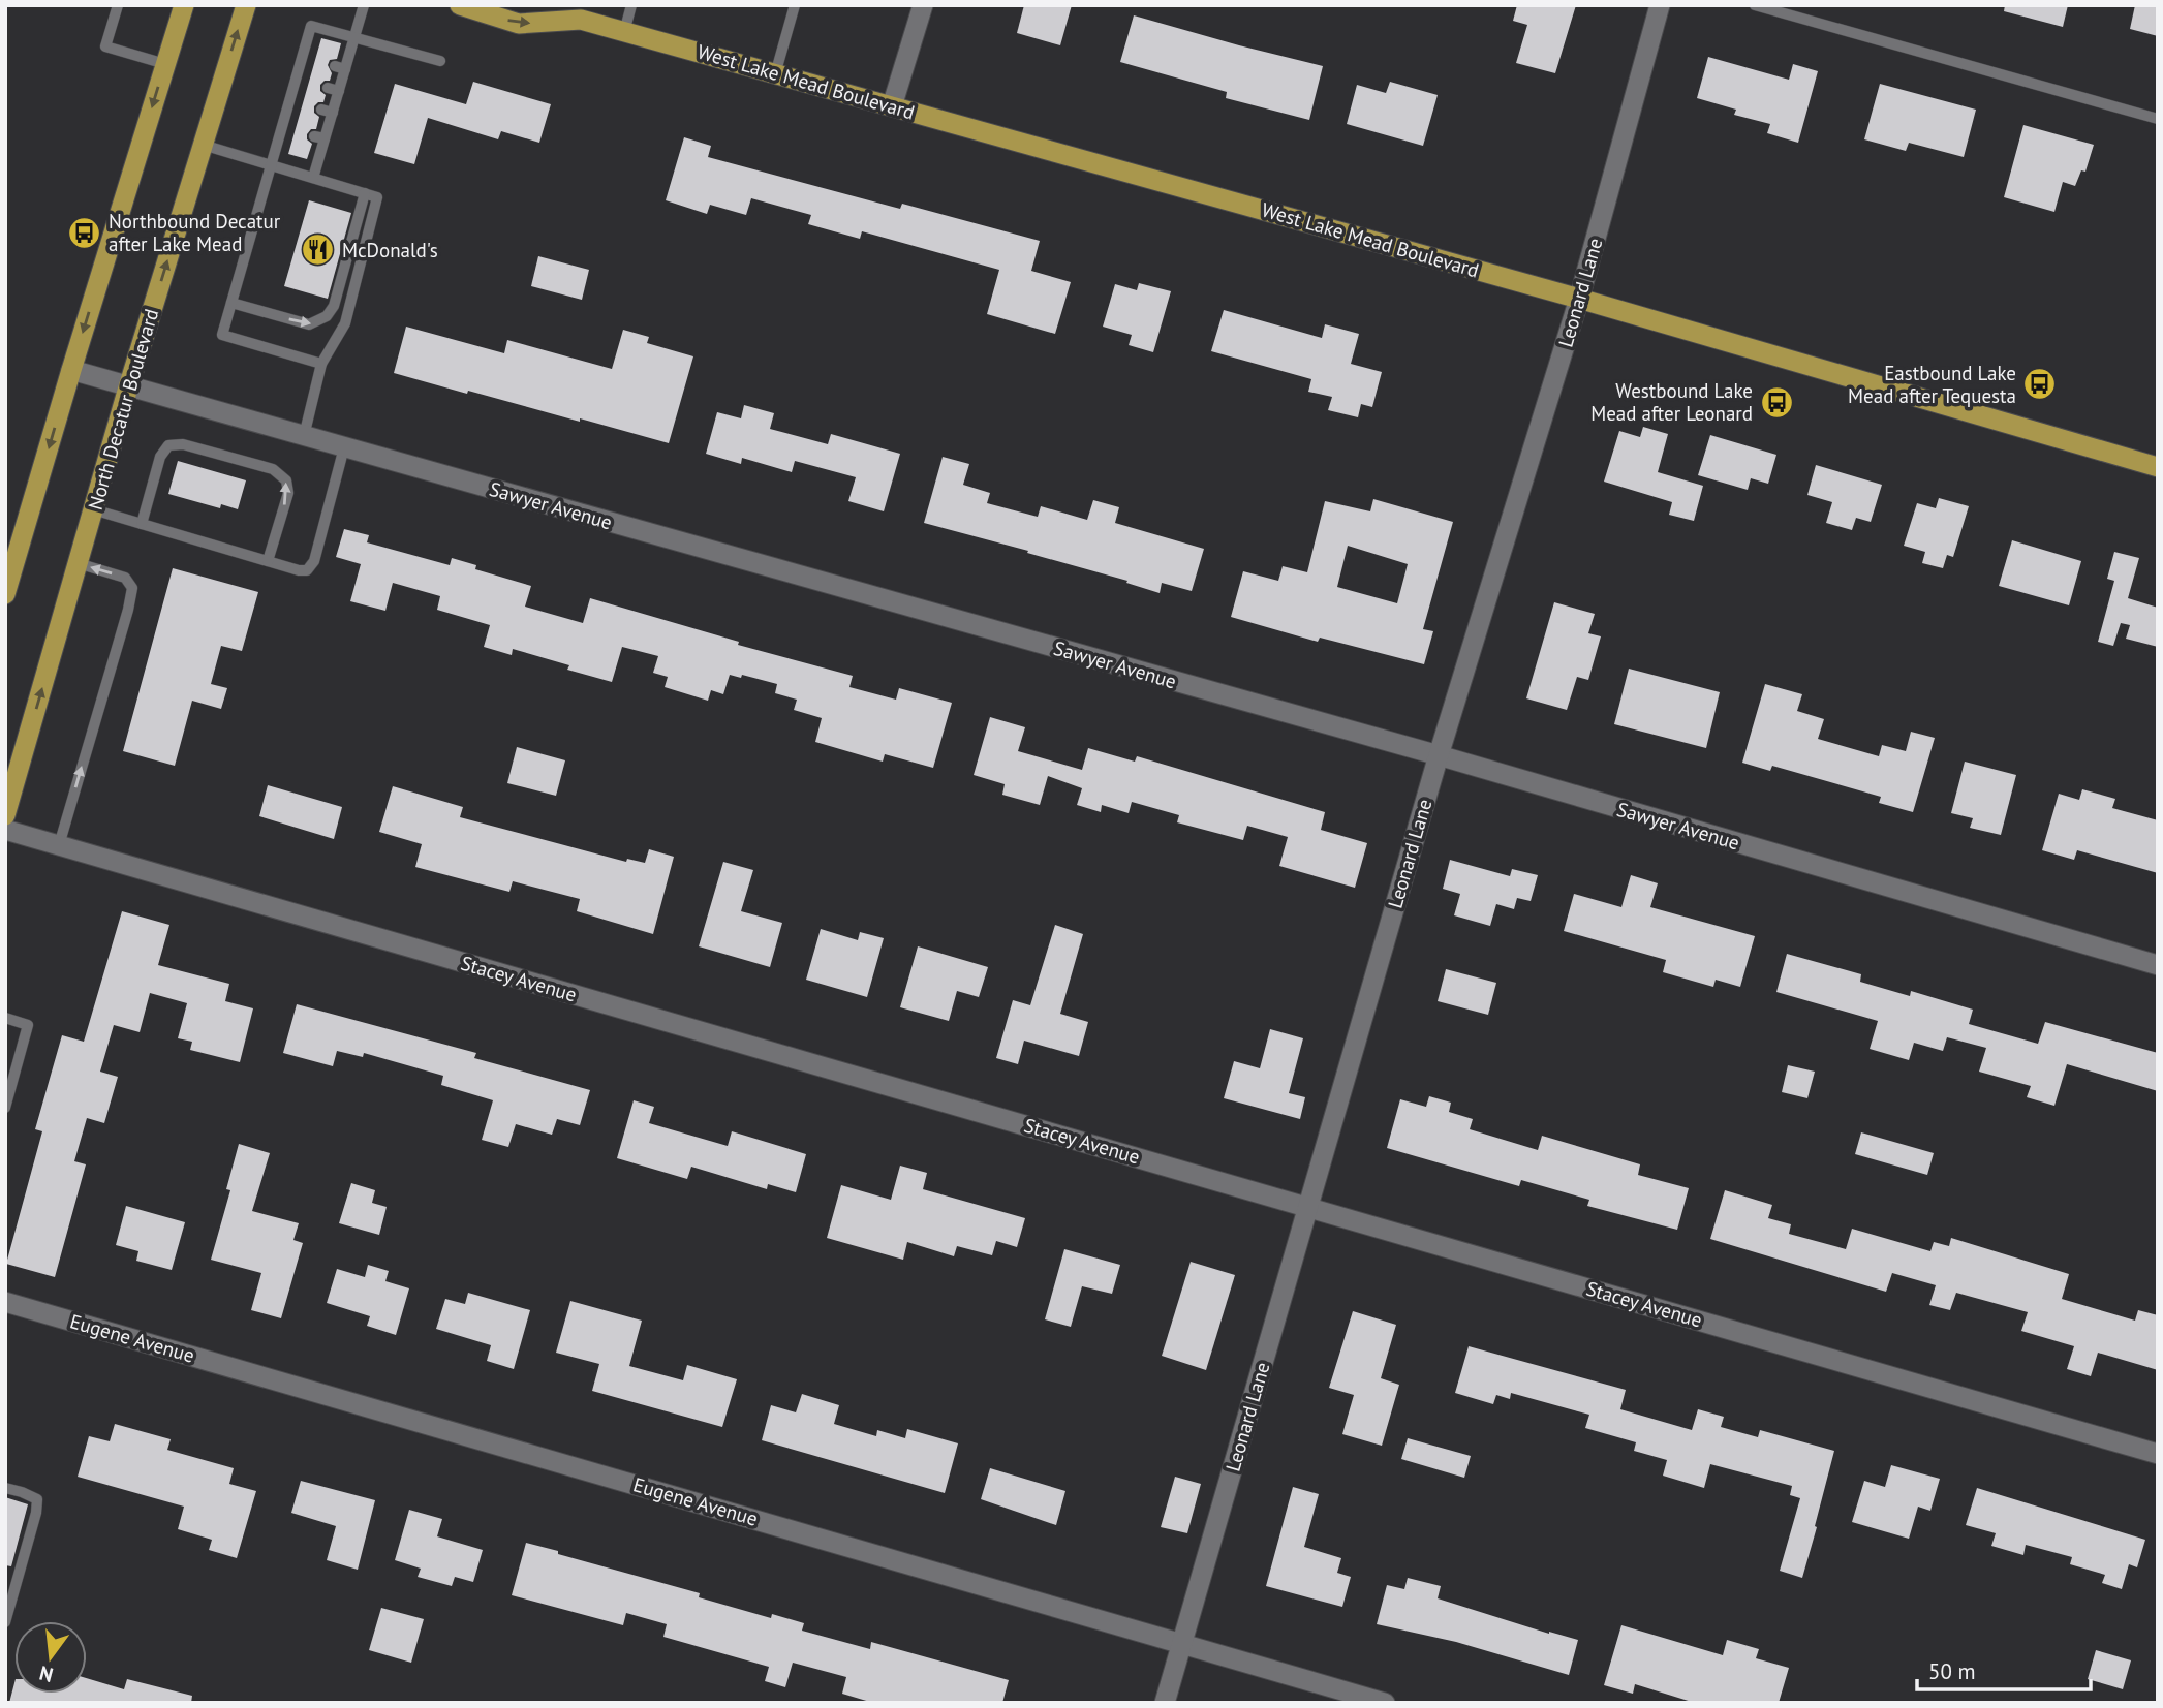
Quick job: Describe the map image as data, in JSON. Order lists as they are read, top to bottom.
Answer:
{
  "streets": {
    "main road": ["West Lake Mead Boulevard", "North Decatur Boulevard"],
    "street": [
      "Leonard Lane",
      "Sawyer Avenue",
      "Stacey Avenue",
      "Eugene Avenue"
    ]
  },
  "crossings": [
    ["West Lake Mead Boulevard", "Leonard Lane"],
    ["Leonard Lane", "Sawyer Avenue"],
    ["Leonard Lane", "Stacey Avenue"],
    ["Leonard Lane", "Eugene Avenue"],
    ["North Decatur Boulevard", "Sawyer Avenue"]
  ],
  "places": {
    "bus stop": ["Northbound Decatur after Lake Mead", "Eastbound Lake Mead after Tequesta", "Westbound Lake Mead after Leonard"],
    "restaurant": ["McDonald's"]
  },
  "scale_bar": "50 m",
  "north": "bottom"
}
